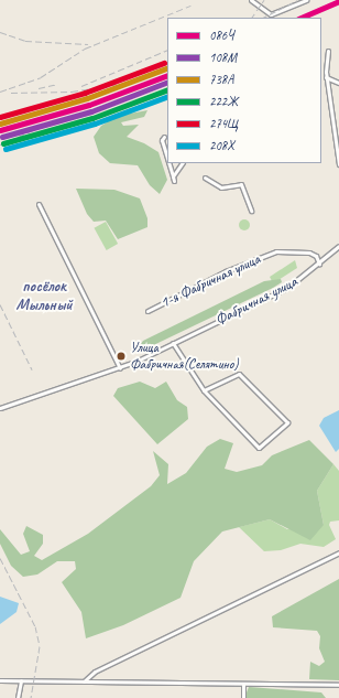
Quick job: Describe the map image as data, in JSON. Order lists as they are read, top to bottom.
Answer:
{
  "streets": {
    "street": ["1-я Фабричная улица", "Фабричная улица"]
  },
  "crossings": [
    ["1-я Фабричная улица", "Фабричная улица"]
  ],
  "districts": ["посёлок Мыльный"],
  "places": ["Улица Фабричная(Селятино)"],
  "lines": [
    "transit line 086Ч",
    "transit line 274Щ",
    "transit line 738А",
    "transit line 108М",
    "transit line 222Ж",
    "transit line 208Х"
  ],
  "legend": [
    "086Ч",
    "108М",
    "738А",
    "222Ж",
    "274Щ",
    "208Х"
  ]
}
